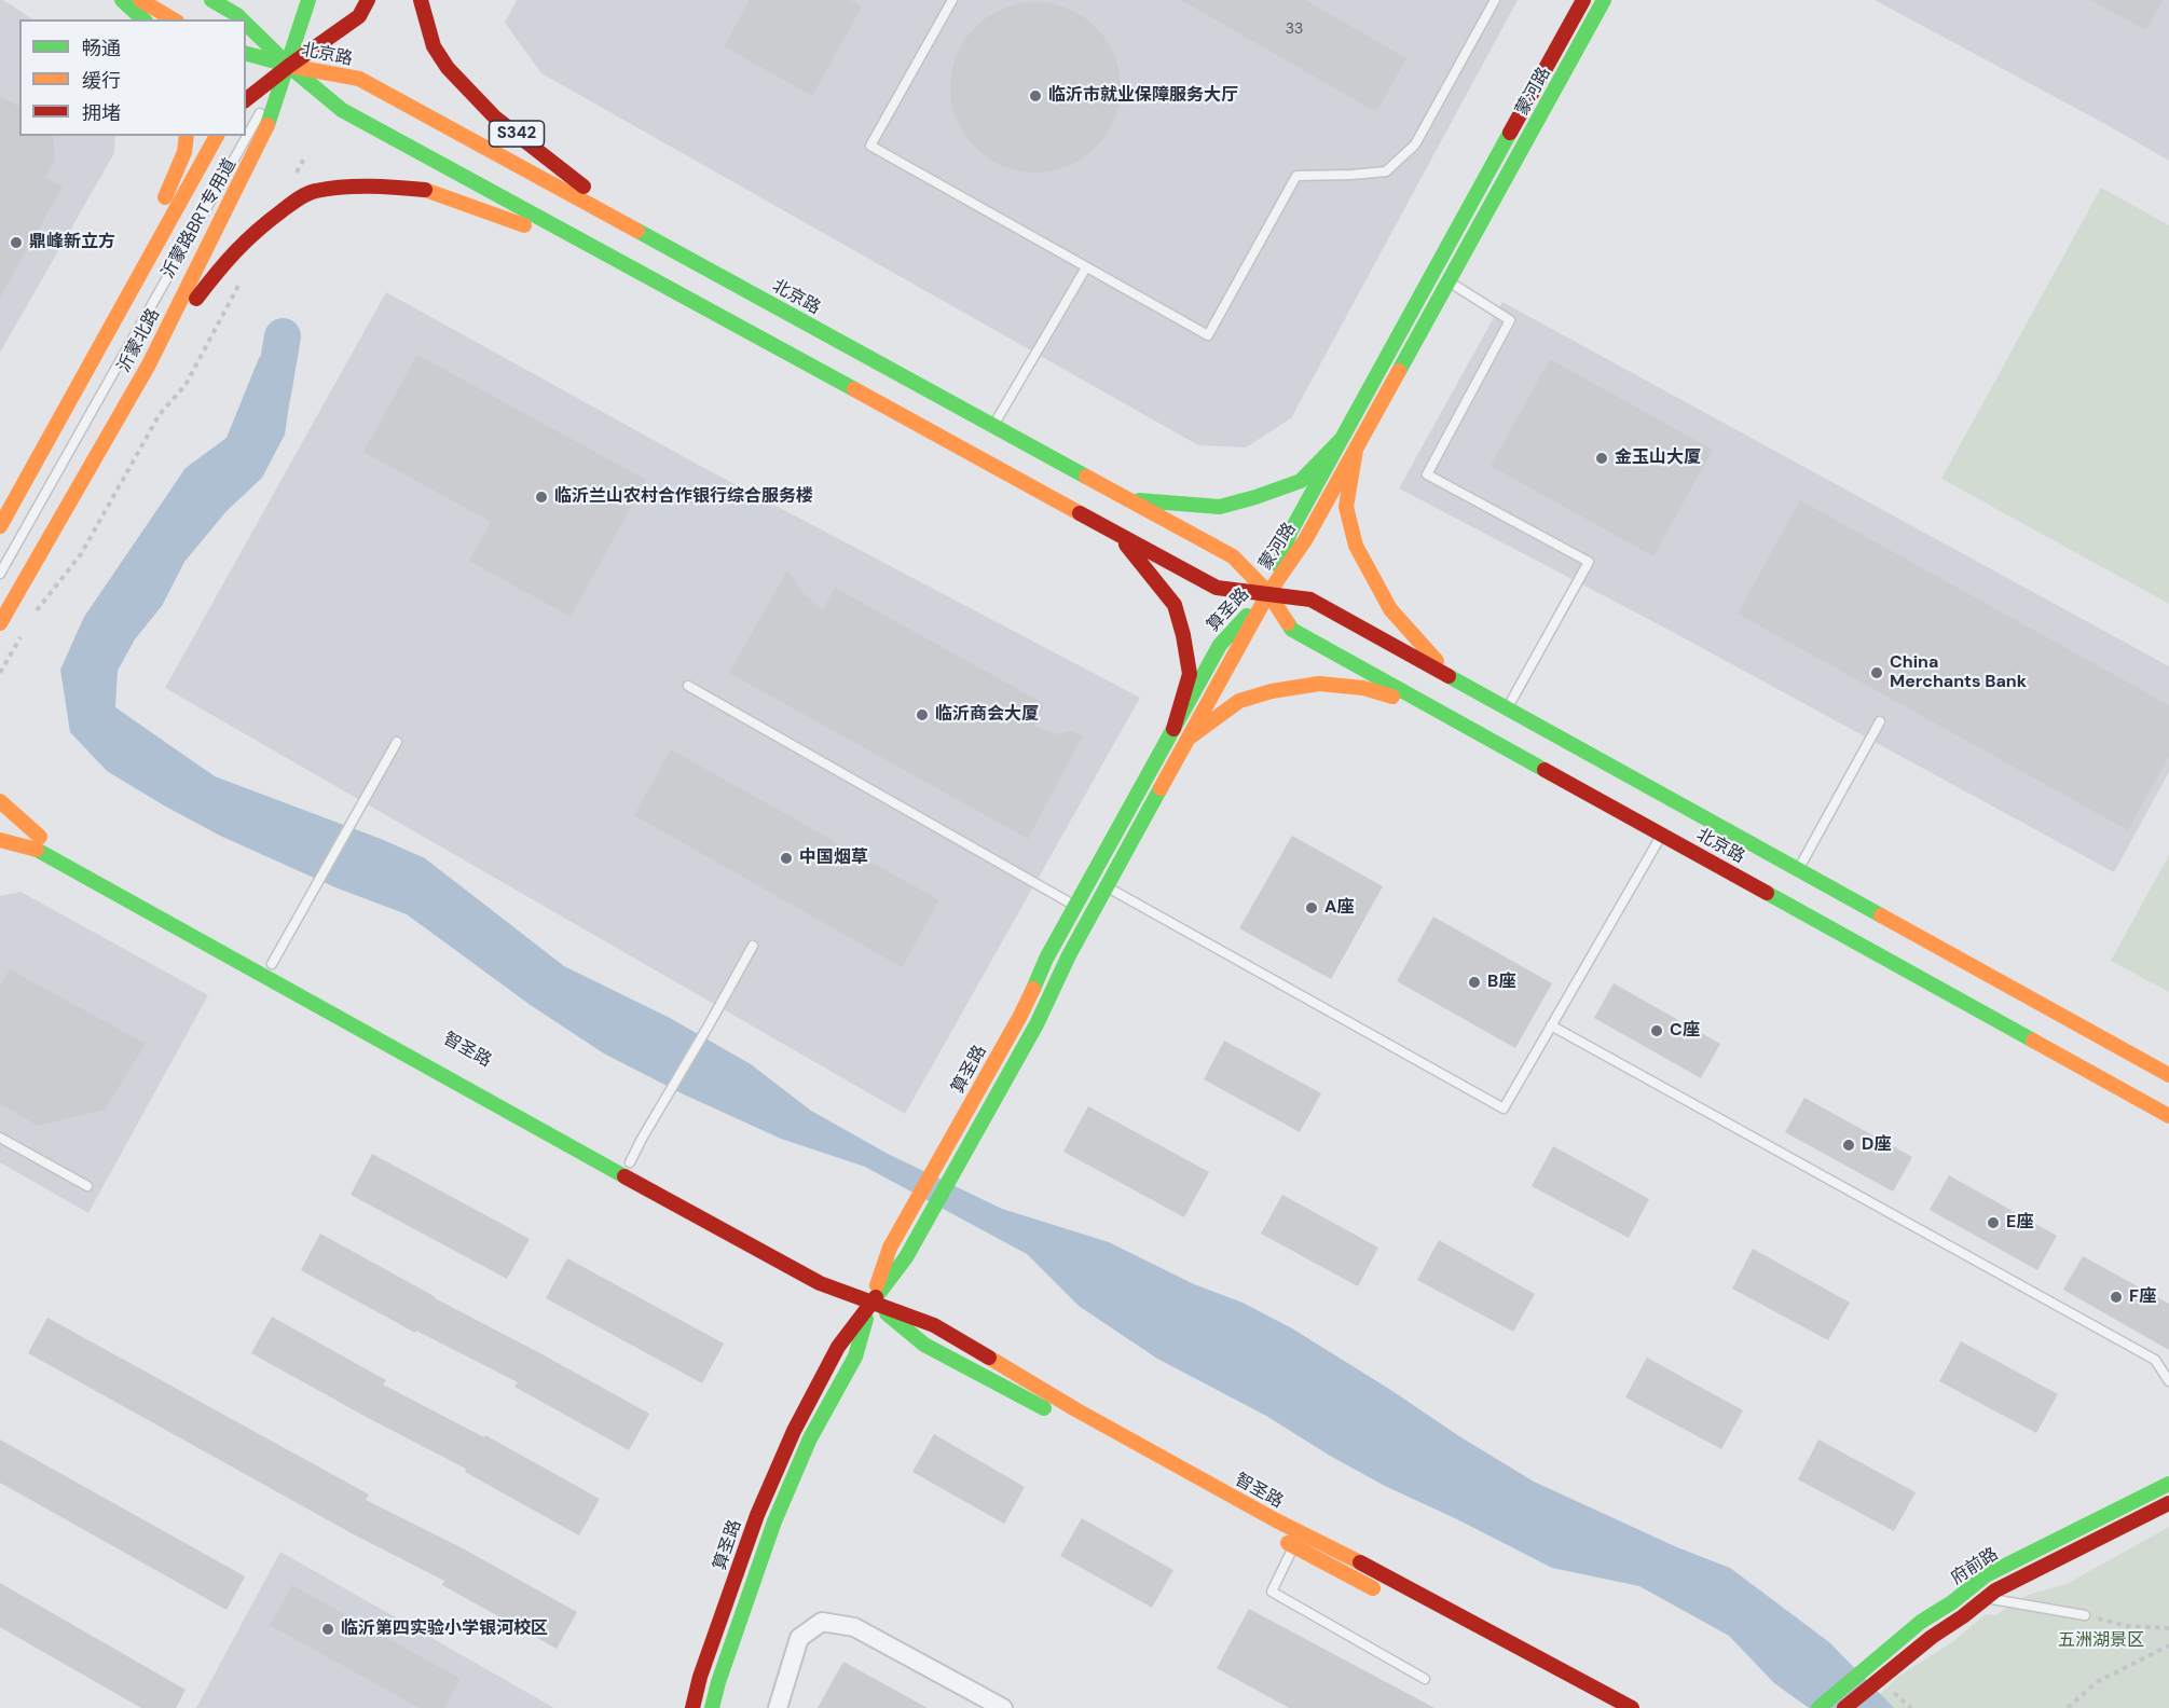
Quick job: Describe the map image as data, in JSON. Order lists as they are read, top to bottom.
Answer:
{
  "streets": {
    "main road": [
      "北京路",
      "蒙河路",
      "S342",
      "沂蒙北路",
      "算圣路",
      "智圣路",
      "府前路"
    ],
    "lane": ["沂蒙路BRT专用道"]
  },
  "crossings": [
    ["北京路", "蒙河路"],
    ["北京路", "S342"],
    ["北京路", "沂蒙路BRT专用道"],
    ["北京路", "沂蒙北路"],
    ["北京路", "算圣路"],
    ["蒙河路", "算圣路"],
    ["沂蒙路BRT专用道", "沂蒙北路"],
    ["算圣路", "智圣路"]
  ],
  "parks": ["五洲湖景区"],
  "places": [
    "临沂市就业保障服务大厅",
    "鼎峰新立方",
    "金玉山大厦",
    "临沂兰山农村合作银行综合服务楼",
    "China Merchants Bank",
    "临沂商会大厦",
    "中国烟草",
    "A座",
    "B座",
    "C座",
    "D座",
    "E座",
    "F座",
    "临沂第四实验小学银河校区"
  ],
  "house_numbers": ["33"],
  "legend": ["畅通", "缓行", "拥堵"]
}
